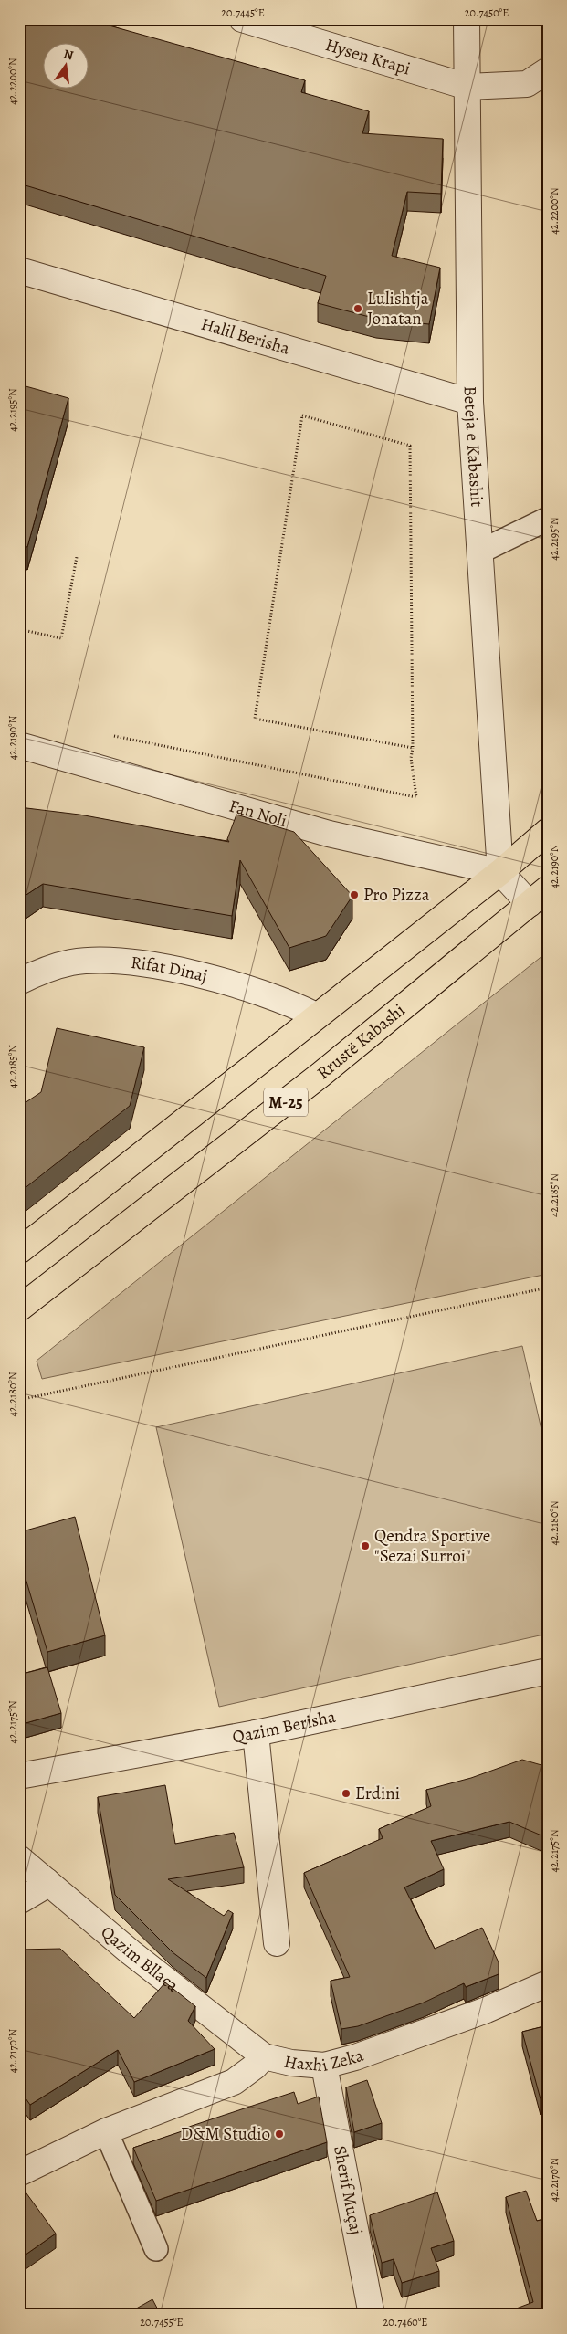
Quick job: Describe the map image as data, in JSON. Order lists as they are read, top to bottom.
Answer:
{
  "streets": {
    "main road": ["Rrustë Kabashi", "M-25"],
    "street": [
      "Hysen Krapi",
      "Halil Berisha",
      "Beteja e Kabashit",
      "Fan Noli",
      "Rifat Dinaj",
      "Qazim Berisha",
      "Qazim Bllaca",
      "Haxhi Zeka",
      "Sherif Muçaj"
    ]
  },
  "crossings": [
    ["Hysen Krapi", "Beteja e Kabashit"],
    ["Halil Berisha", "Beteja e Kabashit"],
    ["Beteja e Kabashit", "Fan Noli"],
    ["Beteja e Kabashit", "M-25"],
    ["Fan Noli", "M-25"],
    ["Rifat Dinaj", "M-25"],
    ["Qazim Bllaca", "Haxhi Zeka"],
    ["Haxhi Zeka", "Sherif Muçaj"]
  ],
  "places": [
    "Lulishtja Jonatan",
    "Pro Pizza",
    "Qendra Sportive \"Sezai Surroi\"",
    "Erdini",
    "D&M Studio"
  ],
  "north": "top",
  "coordinates": [
    "20.7445°E",
    "20.7450°E",
    "42.2200°N",
    "42.2195°N",
    "42.2190°N",
    "42.2185°N",
    "42.2180°N",
    "42.2175°N",
    "42.2170°N",
    "20.7455°E",
    "20.7460°E"
  ]
}
